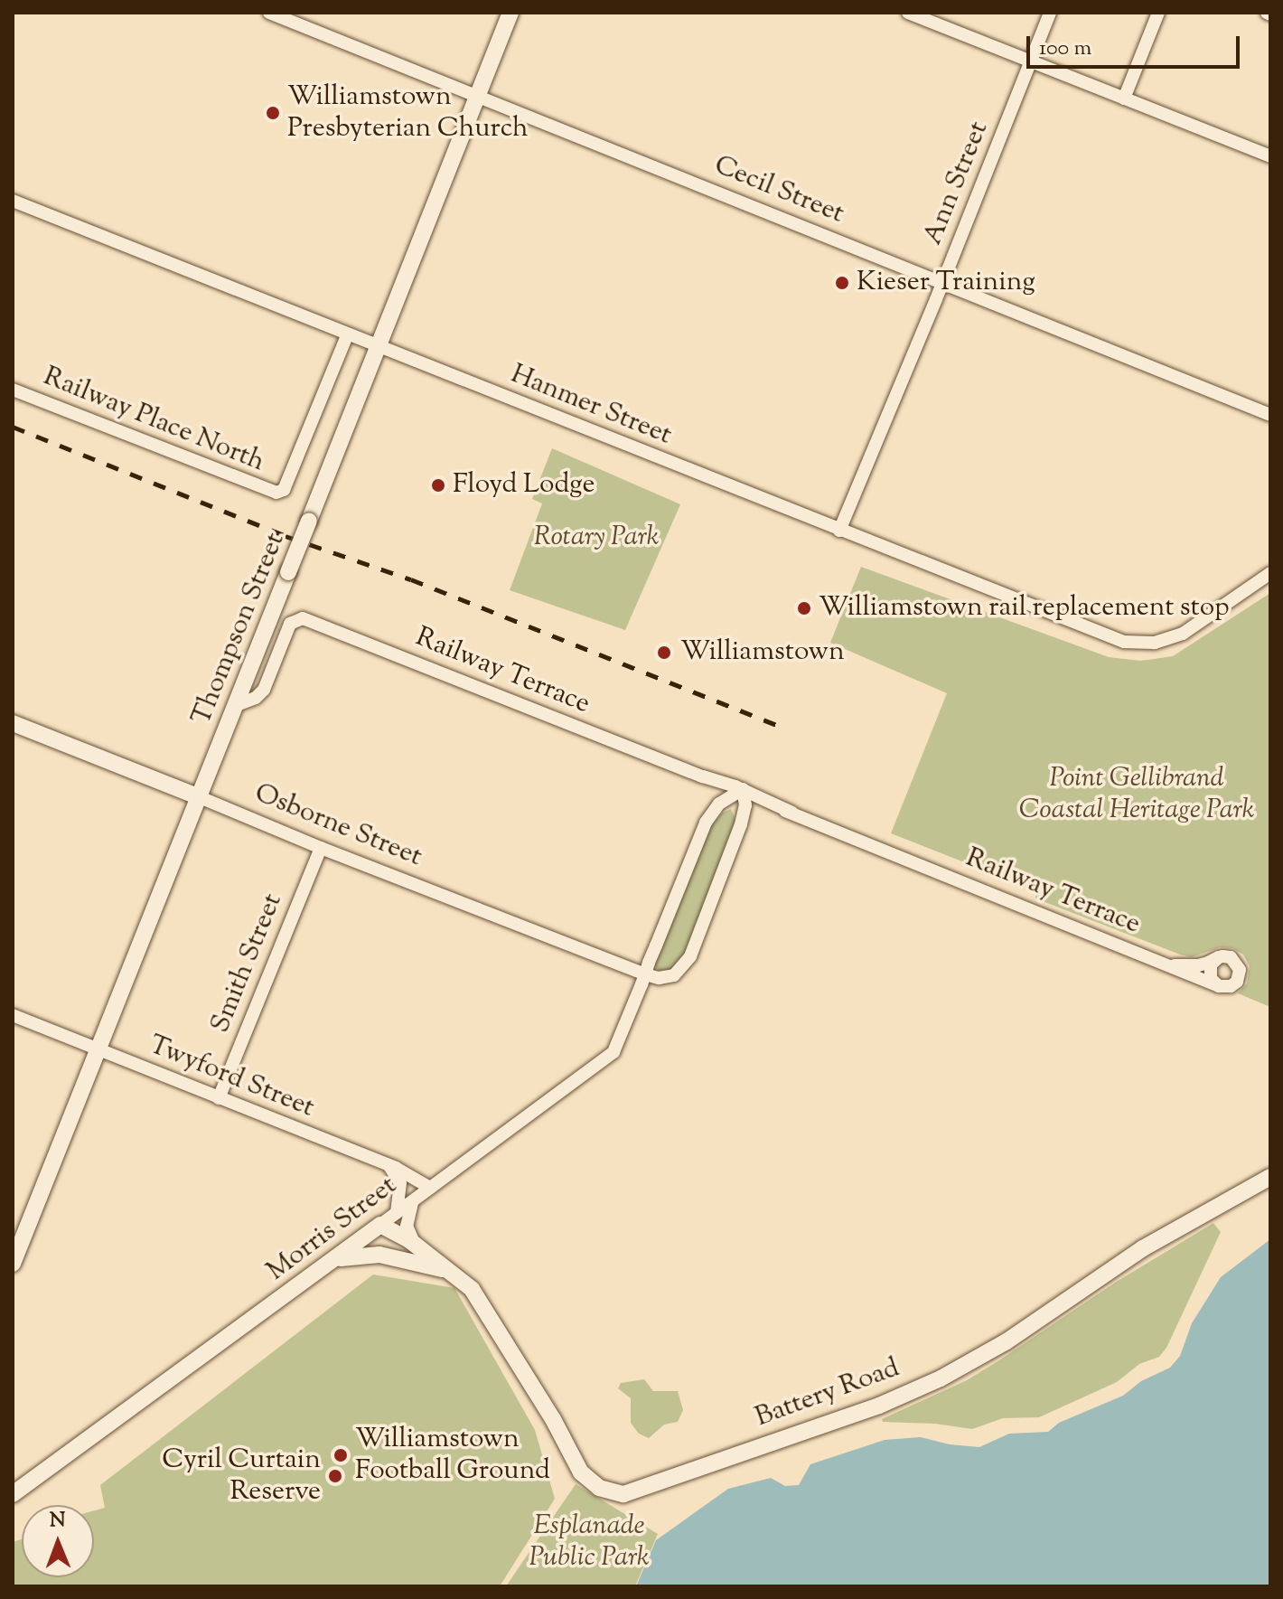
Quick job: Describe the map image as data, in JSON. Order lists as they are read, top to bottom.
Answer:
{
  "streets": {
    "street": [
      "Ann Street",
      "Cecil Street",
      "Hanmer Street",
      "Railway Place North",
      "Thompson Street",
      "Railway Terrace",
      "Osborne Street",
      "Smith Street",
      "Twyford Street",
      "Morris Street",
      "Battery Road"
    ]
  },
  "crossings": [
    ["Ann Street", "Cecil Street"],
    ["Ann Street", "Hanmer Street"],
    ["Cecil Street", "Thompson Street"],
    ["Hanmer Street", "Railway Place North"],
    ["Hanmer Street", "Thompson Street"],
    ["Thompson Street", "Railway Terrace"],
    ["Thompson Street", "Osborne Street"],
    ["Thompson Street", "Twyford Street"],
    ["Railway Terrace", "Morris Street"],
    ["Osborne Street", "Smith Street"],
    ["Osborne Street", "Morris Street"],
    ["Smith Street", "Twyford Street"],
    ["Twyford Street", "Morris Street"],
    ["Morris Street", "Battery Road"]
  ],
  "parks": ["Rotary Park", "Point Gellibrand Coastal Heritage Park", "Esplanade Public Park"],
  "places": [
    "Williamstown Presbyterian Church",
    "Kieser Training",
    "Floyd Lodge",
    "Williamstown rail replacement stop",
    "Williamstown",
    "Williamstown Football Ground",
    "Cyril Curtain Reserve"
  ],
  "scale_bar": "100 m",
  "north": "top"
}
